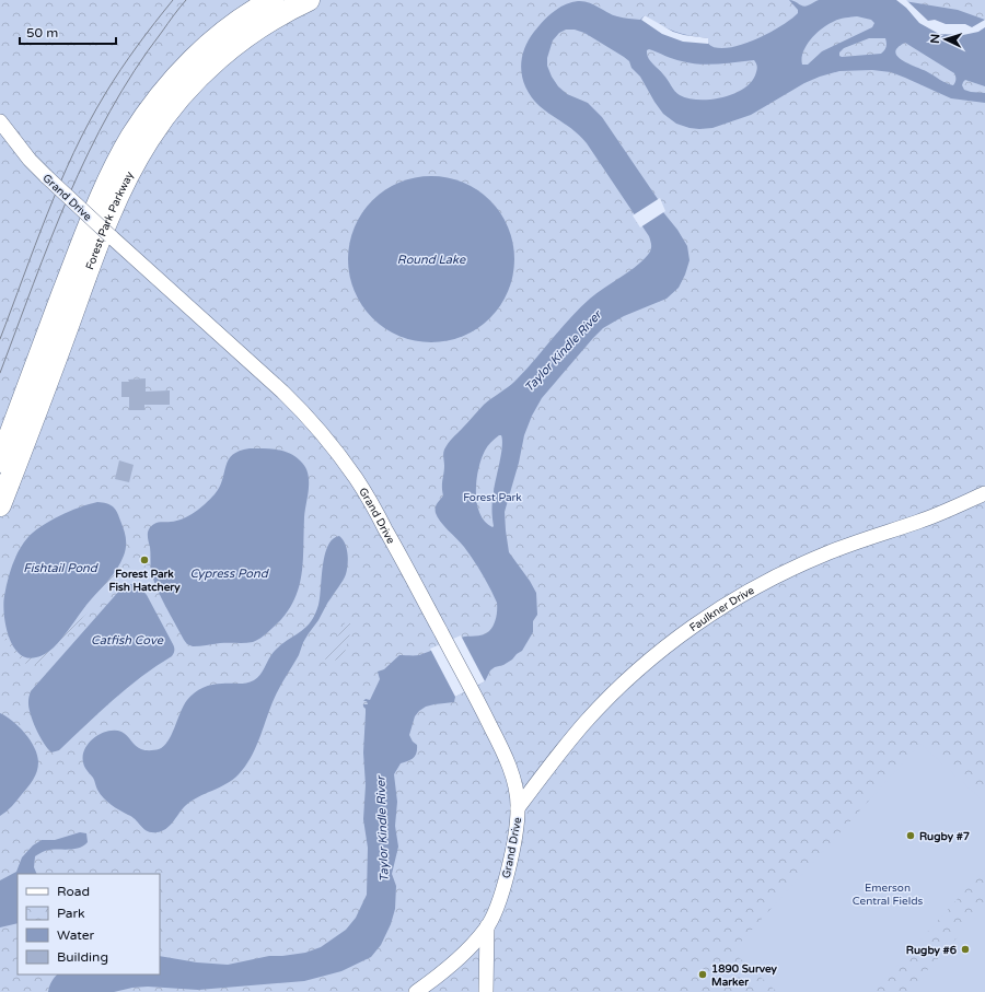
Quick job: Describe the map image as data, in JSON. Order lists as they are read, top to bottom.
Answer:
{
  "streets": {
    "main road": ["Forest Park Parkway"],
    "street": ["Grand Drive", "Faulkner Drive"]
  },
  "crossings": [
    ["Grand Drive", "Faulkner Drive"]
  ],
  "water": [
    "Round Lake",
    "Taylor Kindle River",
    "Fishtail Pond",
    "Cypress Pond",
    "Catfish Cove"
  ],
  "parks": ["Forest Park", "Emerson Central Fields"],
  "places": [
    "Forest Park Fish Hatchery",
    "Rugby #7",
    "Rugby #6",
    "1890 Survey Marker"
  ],
  "legend": [
    "Road",
    "Park",
    "Water",
    "Building"
  ],
  "scale_bar": "50 m",
  "north": "left"
}
